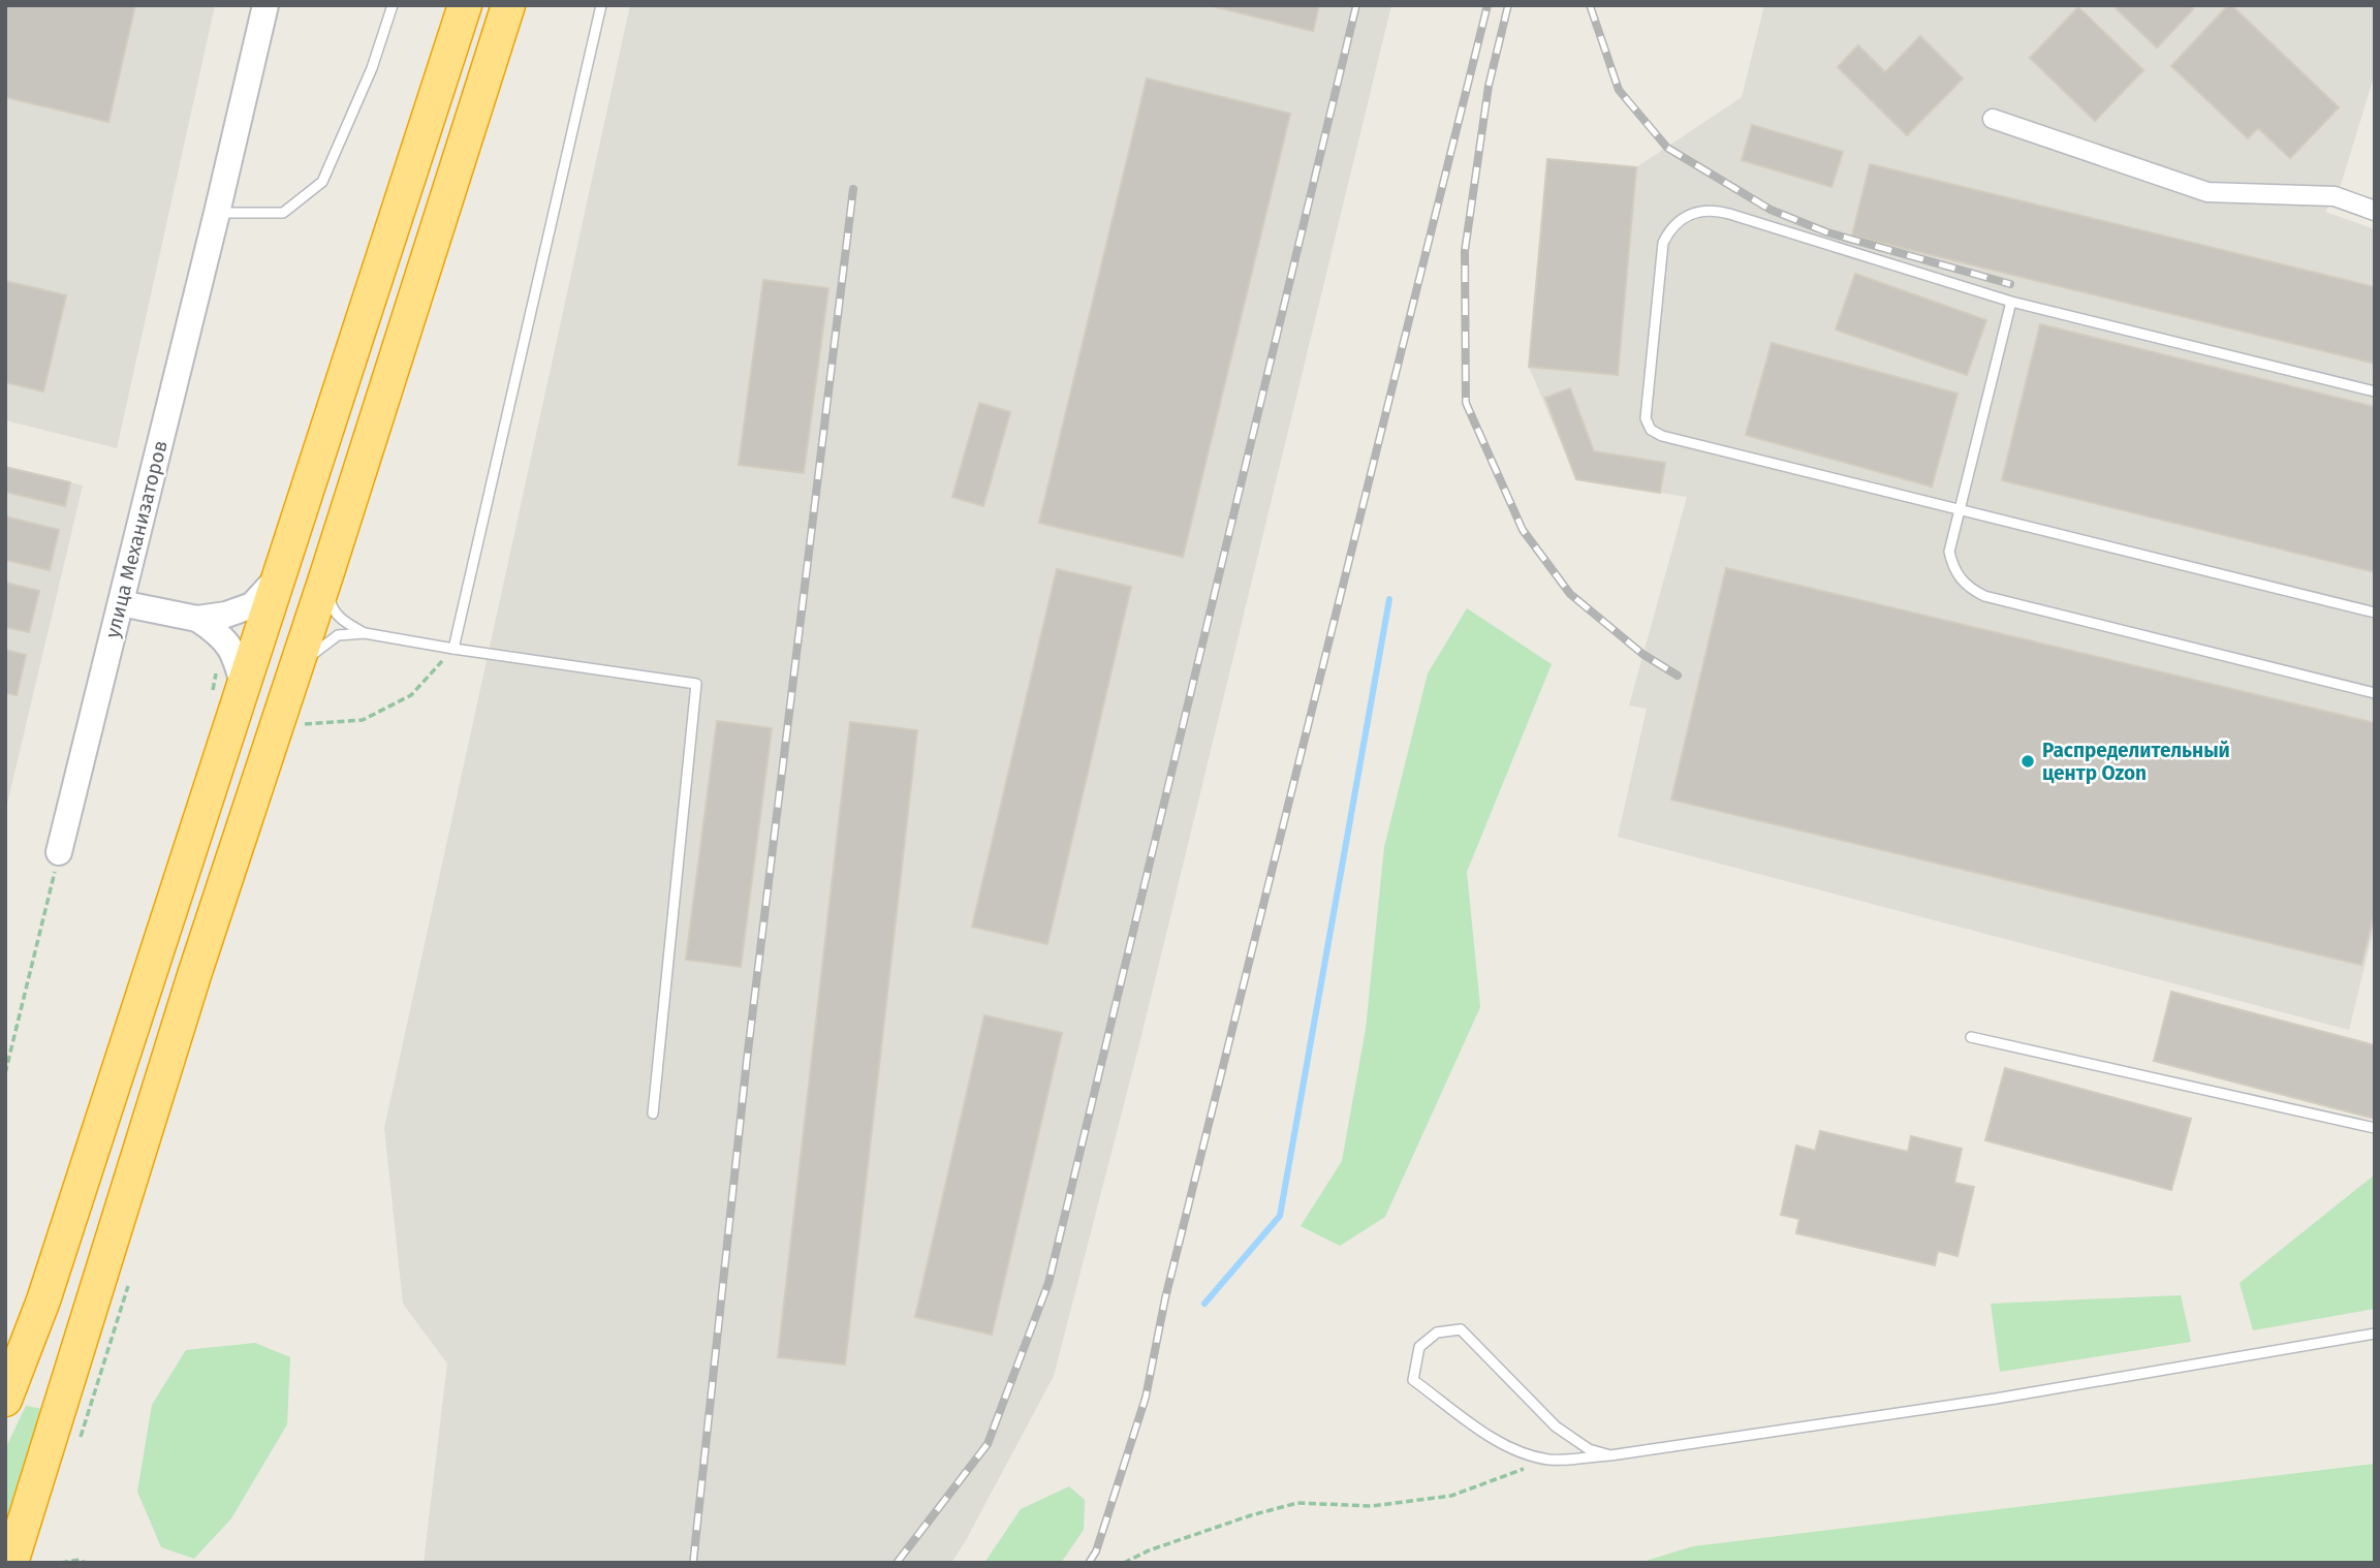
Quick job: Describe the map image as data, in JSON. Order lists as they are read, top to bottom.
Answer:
{
  "streets": {
    "street": ["улица Механизаторов"]
  },
  "places": ["Распределительный центр Ozon"]
}
